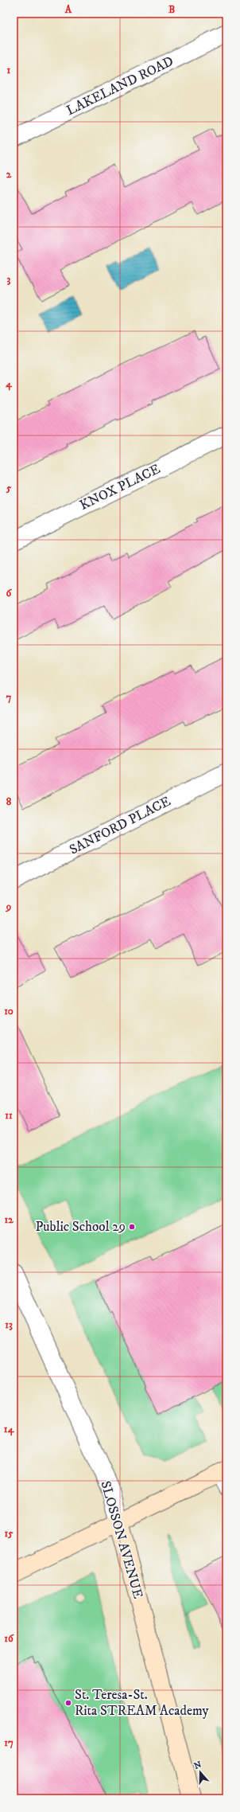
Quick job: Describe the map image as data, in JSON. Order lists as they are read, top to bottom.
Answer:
{
  "streets": {
    "main road": ["SLOSSON AVENUE"],
    "street": ["LAKELAND ROAD", "KNOX PLACE", "SANFORD PLACE"]
  },
  "places": ["Public School 29", "St. Teresa-St. Rita STREAM Academy"],
  "north": "top",
  "grid": {
    "columns": ["A", "B"],
    "rows": [
      "1",
      "2",
      "3",
      "4",
      "5",
      "6",
      "7",
      "8",
      "9",
      "10",
      "11",
      "12",
      "13",
      "14",
      "15",
      "16",
      "17"
    ]
  }
}
